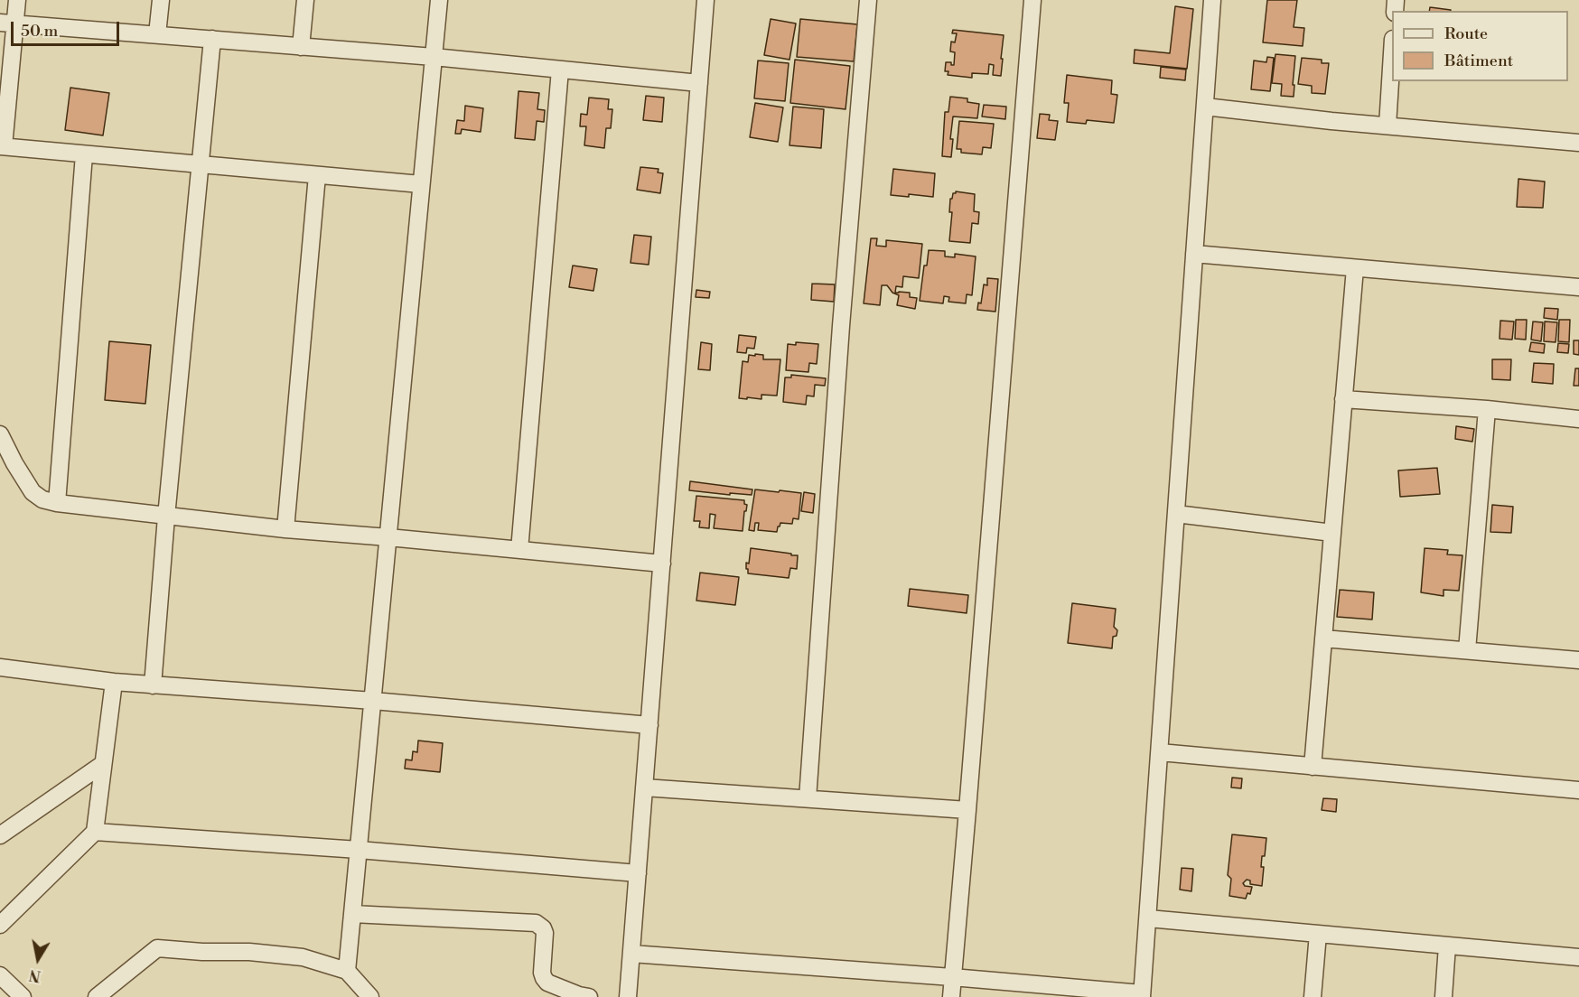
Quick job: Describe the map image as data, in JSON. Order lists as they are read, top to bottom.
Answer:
{
  "legend": ["Route", "Bâtiment"],
  "scale_bar": "50 m",
  "north": "bottom"
}
